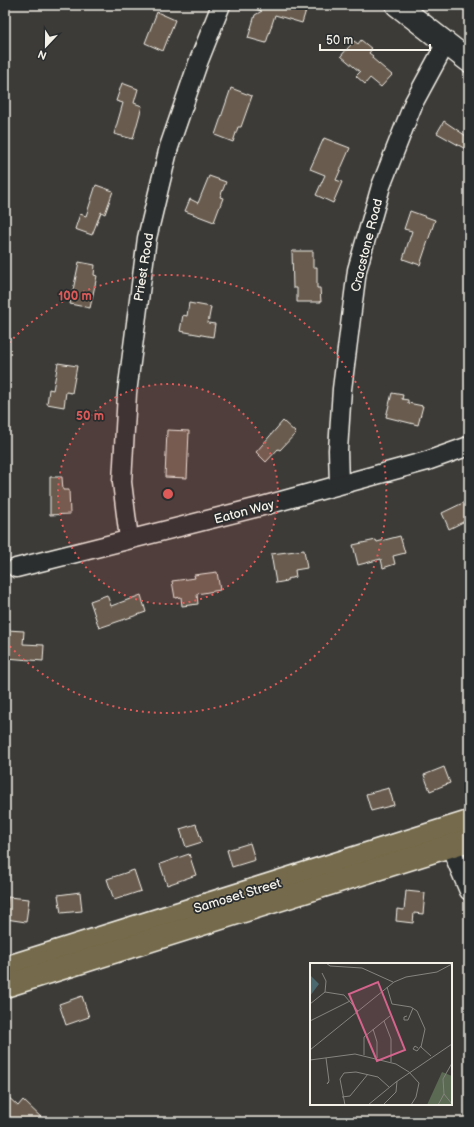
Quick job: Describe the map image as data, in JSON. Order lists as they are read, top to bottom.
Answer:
{
  "streets": {
    "highway": ["Samoset Street"],
    "street": ["Cracstone Road", "Priest Road", "Eaton Way"]
  },
  "crossings": [
    ["Cracstone Road", "Eaton Way"],
    ["Priest Road", "Eaton Way"]
  ],
  "scale_bar": "50 m",
  "north": "bottom",
  "rings": ["100 m", "50 m"]
}
